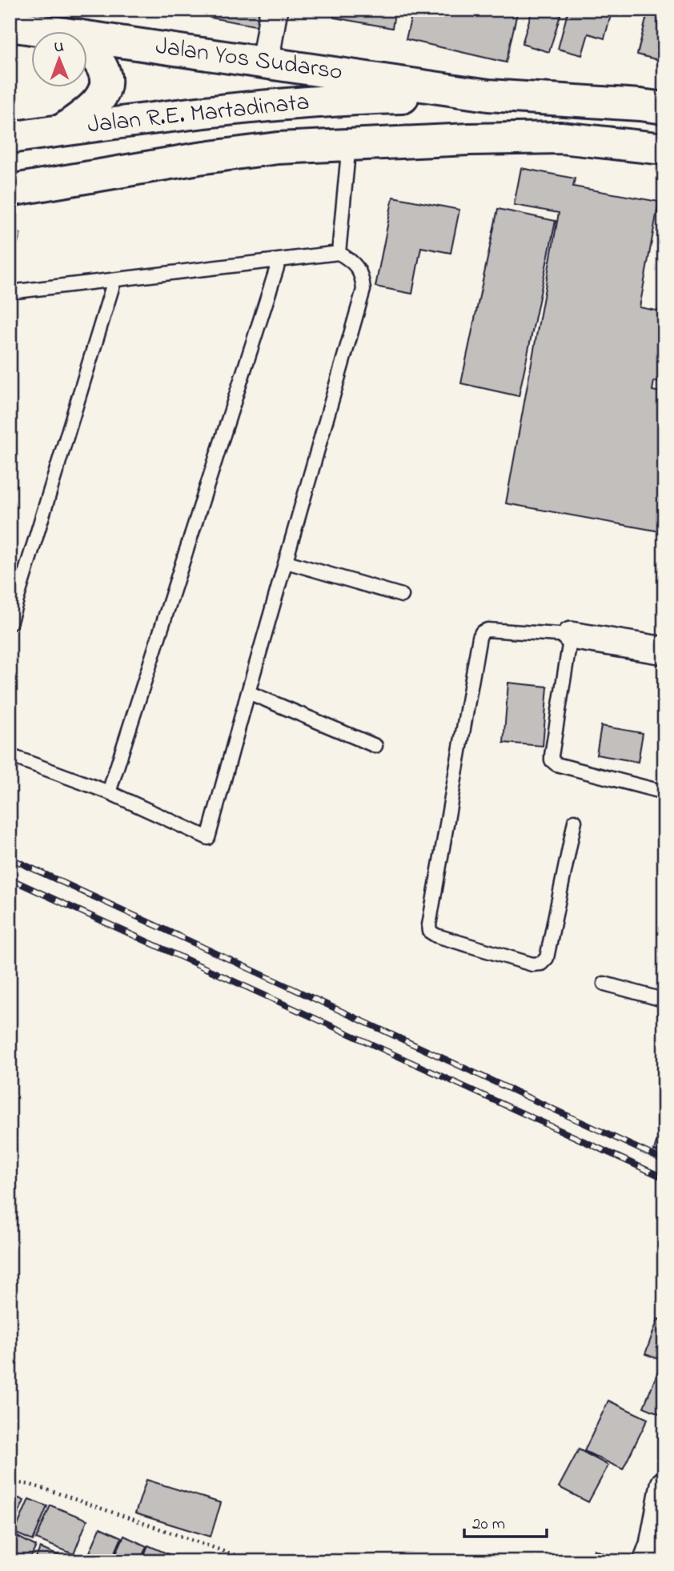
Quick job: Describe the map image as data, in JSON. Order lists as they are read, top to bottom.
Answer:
{
  "streets": {
    "highway": ["Jalan Yos Sudarso", "Jalan R.E. Martadinata"]
  },
  "crossings": [
    ["Jalan Yos Sudarso", "Jalan R.E. Martadinata"]
  ],
  "scale_bar": "20 m",
  "north": "top"
}
